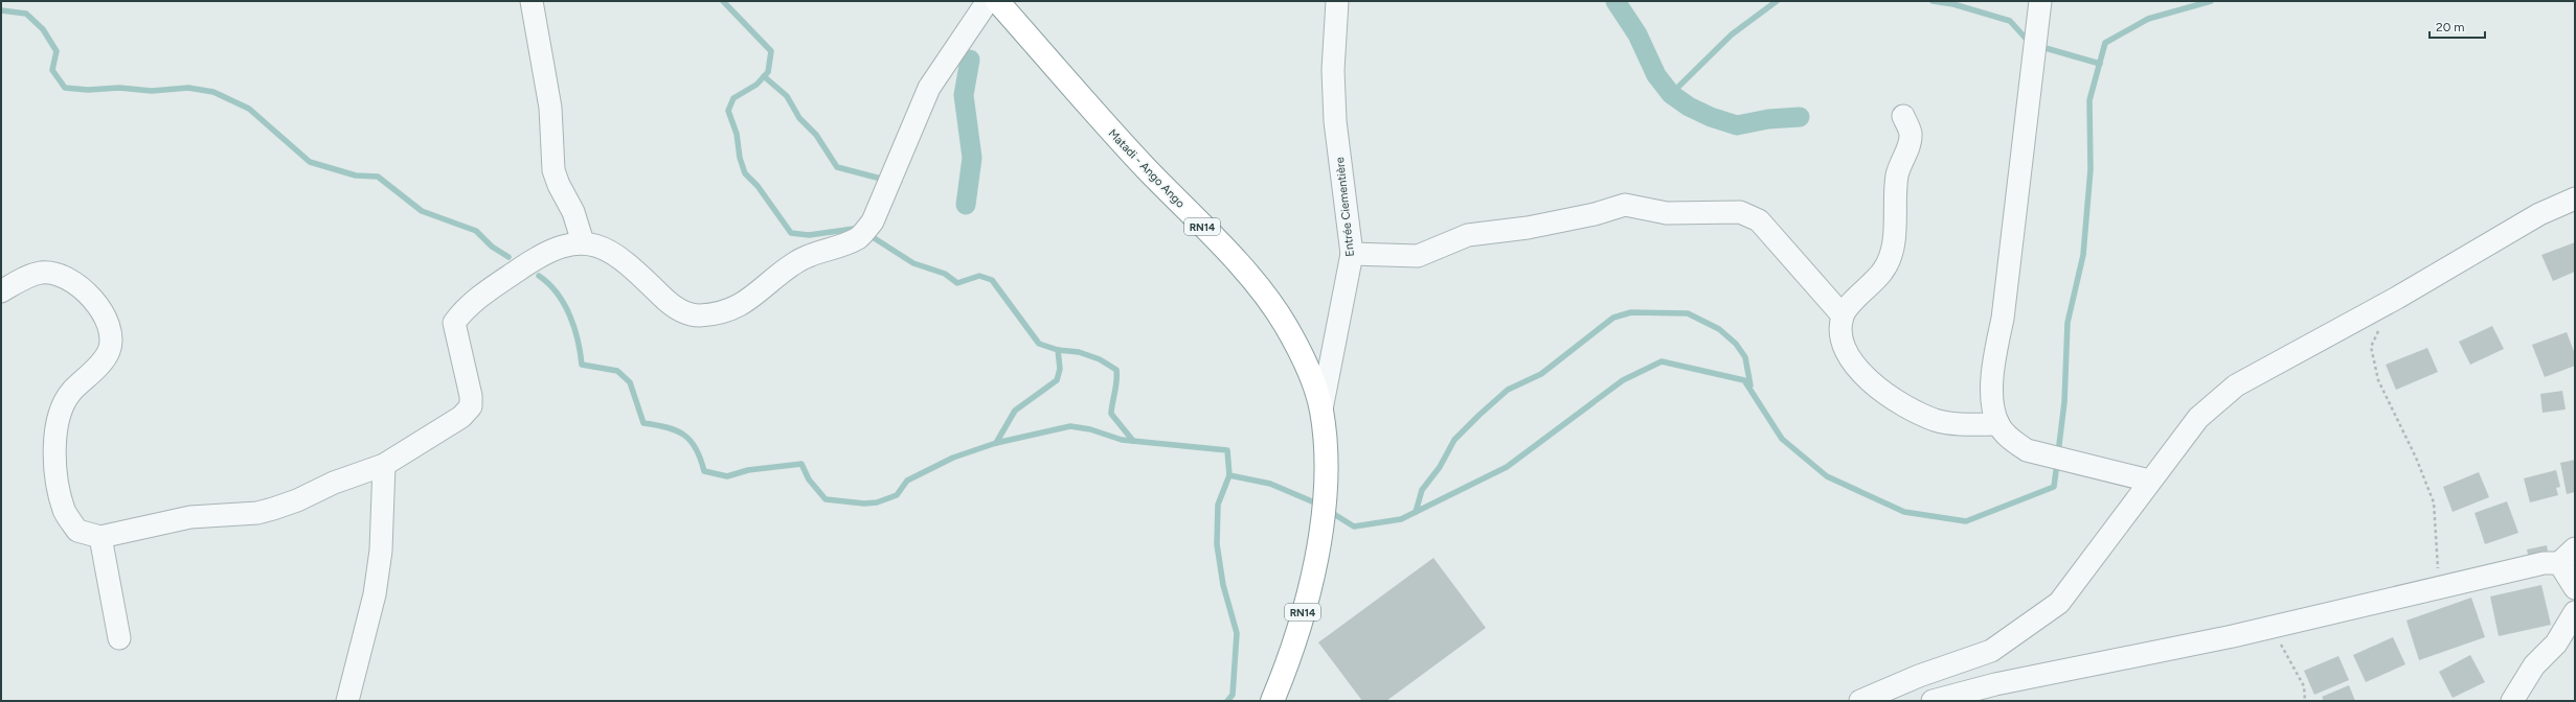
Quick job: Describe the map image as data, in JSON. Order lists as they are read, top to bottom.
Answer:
{
  "streets": {
    "highway": ["Matadi - Ango Ango", "RN14"],
    "street": ["Entrée Ciementière"]
  },
  "crossings": [
    ["Matadi - Ango Ango", "Entrée Ciementière"]
  ],
  "scale_bar": "20 m"
}
